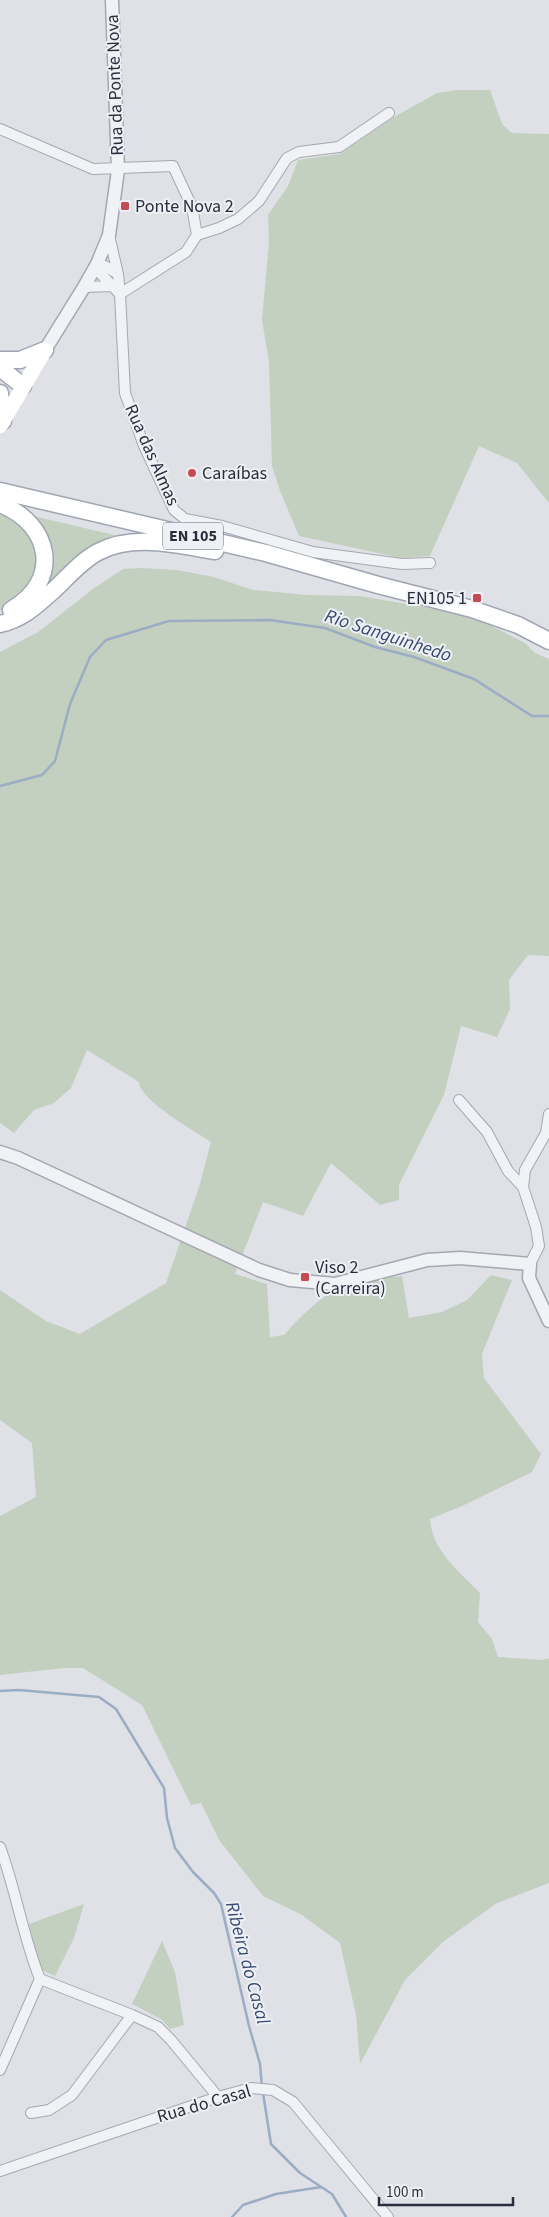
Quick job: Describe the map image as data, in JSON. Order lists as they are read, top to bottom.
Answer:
{
  "streets": {
    "main road": ["EN 105"],
    "street": ["Rua da Ponte Nova", "Rua das Almas", "Rua do Casal"]
  },
  "crossings": [
    ["Rua da Ponte Nova", "Rua das Almas"]
  ],
  "water": ["Rio Sanguinhedo", "Ribeira do Casal"],
  "places": {
    "transit": ["Ponte Nova 2", "EN105 1", "Viso 2 (Carreira)"],
    "other": ["Caraíbas"]
  },
  "scale_bar": "100 m"
}
